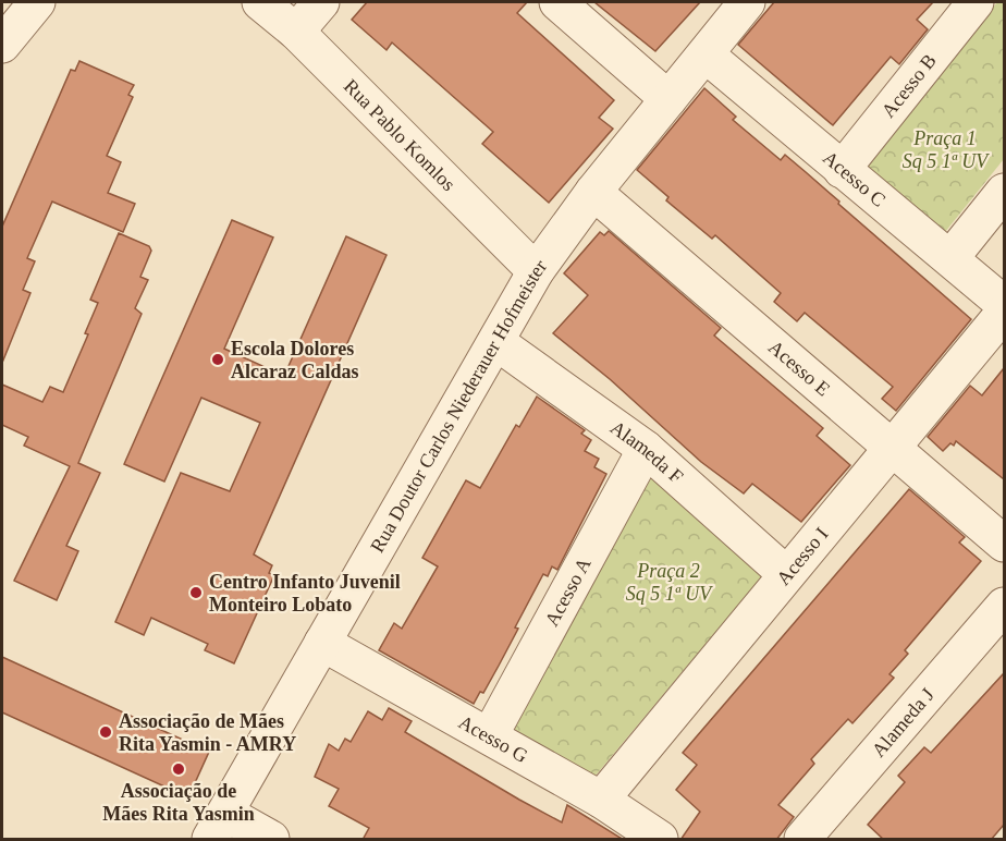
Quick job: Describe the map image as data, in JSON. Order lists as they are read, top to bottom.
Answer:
{
  "streets": {
    "street": [
      "Acesso B",
      "Rua Pablo Komlos",
      "Acesso C",
      "Acesso E",
      "Rua Doutor Carlos Niederauer Hofmeister",
      "Alameda F",
      "Acesso I",
      "Acesso A",
      "Alameda J",
      "Acesso G"
    ]
  },
  "crossings": [
    ["Acesso B", "Acesso C"],
    ["Rua Pablo Komlos", "Rua Doutor Carlos Niederauer Hofmeister"],
    ["Acesso C", "Rua Doutor Carlos Niederauer Hofmeister"],
    ["Acesso E", "Rua Doutor Carlos Niederauer Hofmeister"],
    ["Acesso E", "Acesso I"],
    ["Rua Doutor Carlos Niederauer Hofmeister", "Alameda F"],
    ["Rua Doutor Carlos Niederauer Hofmeister", "Acesso G"],
    ["Alameda F", "Acesso I"],
    ["Alameda F", "Acesso A"],
    ["Acesso I", "Acesso G"],
    ["Acesso A", "Acesso G"]
  ],
  "parks": ["Praça 1 Sq 5 1ª UV", "Praça 2 Sq 5 1ª UV"],
  "places": [
    "Escola Dolores Alcaraz Caldas",
    "Centro Infanto Juvenil Monteiro Lobato",
    "Associação de Mães Rita Yasmin - AMRY",
    "Associação de Mães Rita Yasmin"
  ]
}
